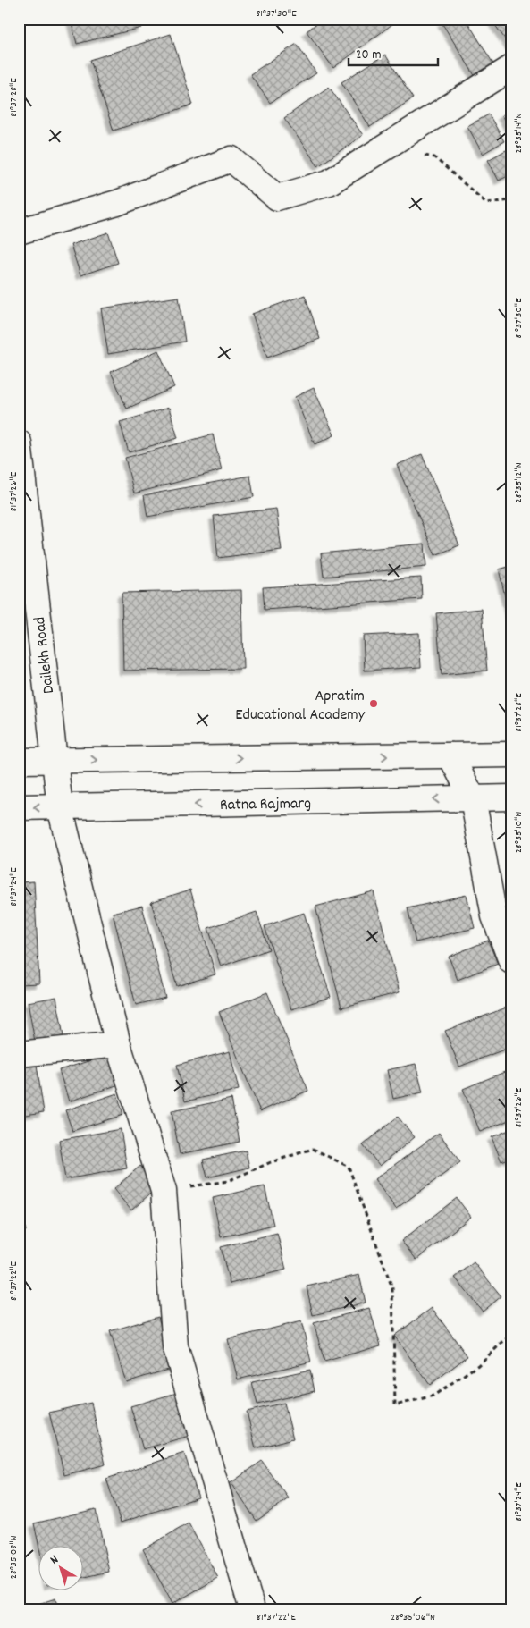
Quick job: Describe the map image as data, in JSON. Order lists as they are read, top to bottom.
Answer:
{
  "streets": {
    "street": ["Dailekh Road", "Ratna Rajmarg"]
  },
  "crossings": [
    ["Dailekh Road", "Ratna Rajmarg"]
  ],
  "places": ["Apratim Educational Academy"],
  "scale_bar": "20 m",
  "north": "top left",
  "coordinates": [
    "81°37'30\"E",
    "81°37'28\"E",
    "28°35'14\"N",
    "28°35'12\"N",
    "81°37'26\"E",
    "28°35'10\"N",
    "81°37'24\"E",
    "81°37'22\"E",
    "28°35'08\"N",
    "28°35'06\"N"
  ]
}
